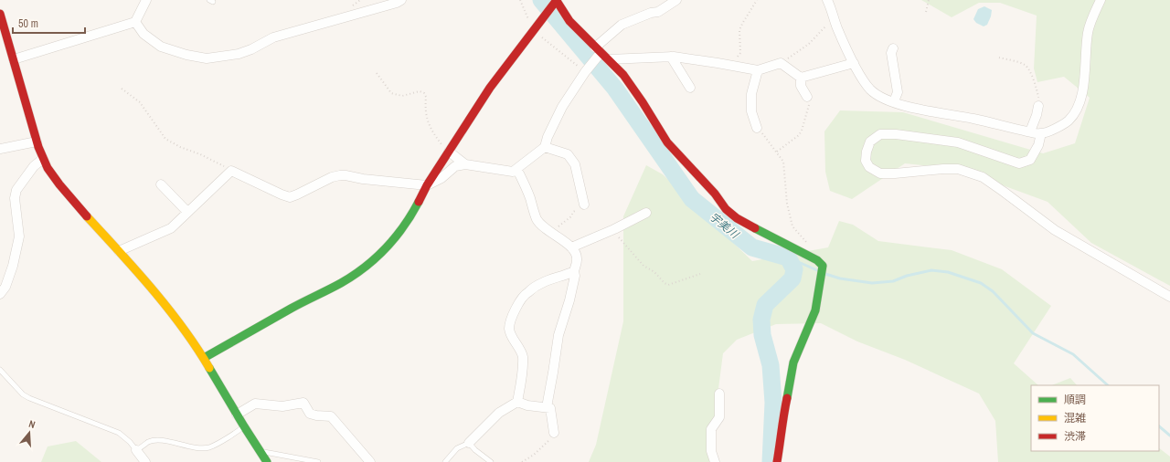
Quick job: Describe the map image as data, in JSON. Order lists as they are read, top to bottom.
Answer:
{
  "water": ["宇美川"],
  "legend": ["順調", "混雑", "渋滞"],
  "scale_bar": "50 m",
  "north": "top"
}
